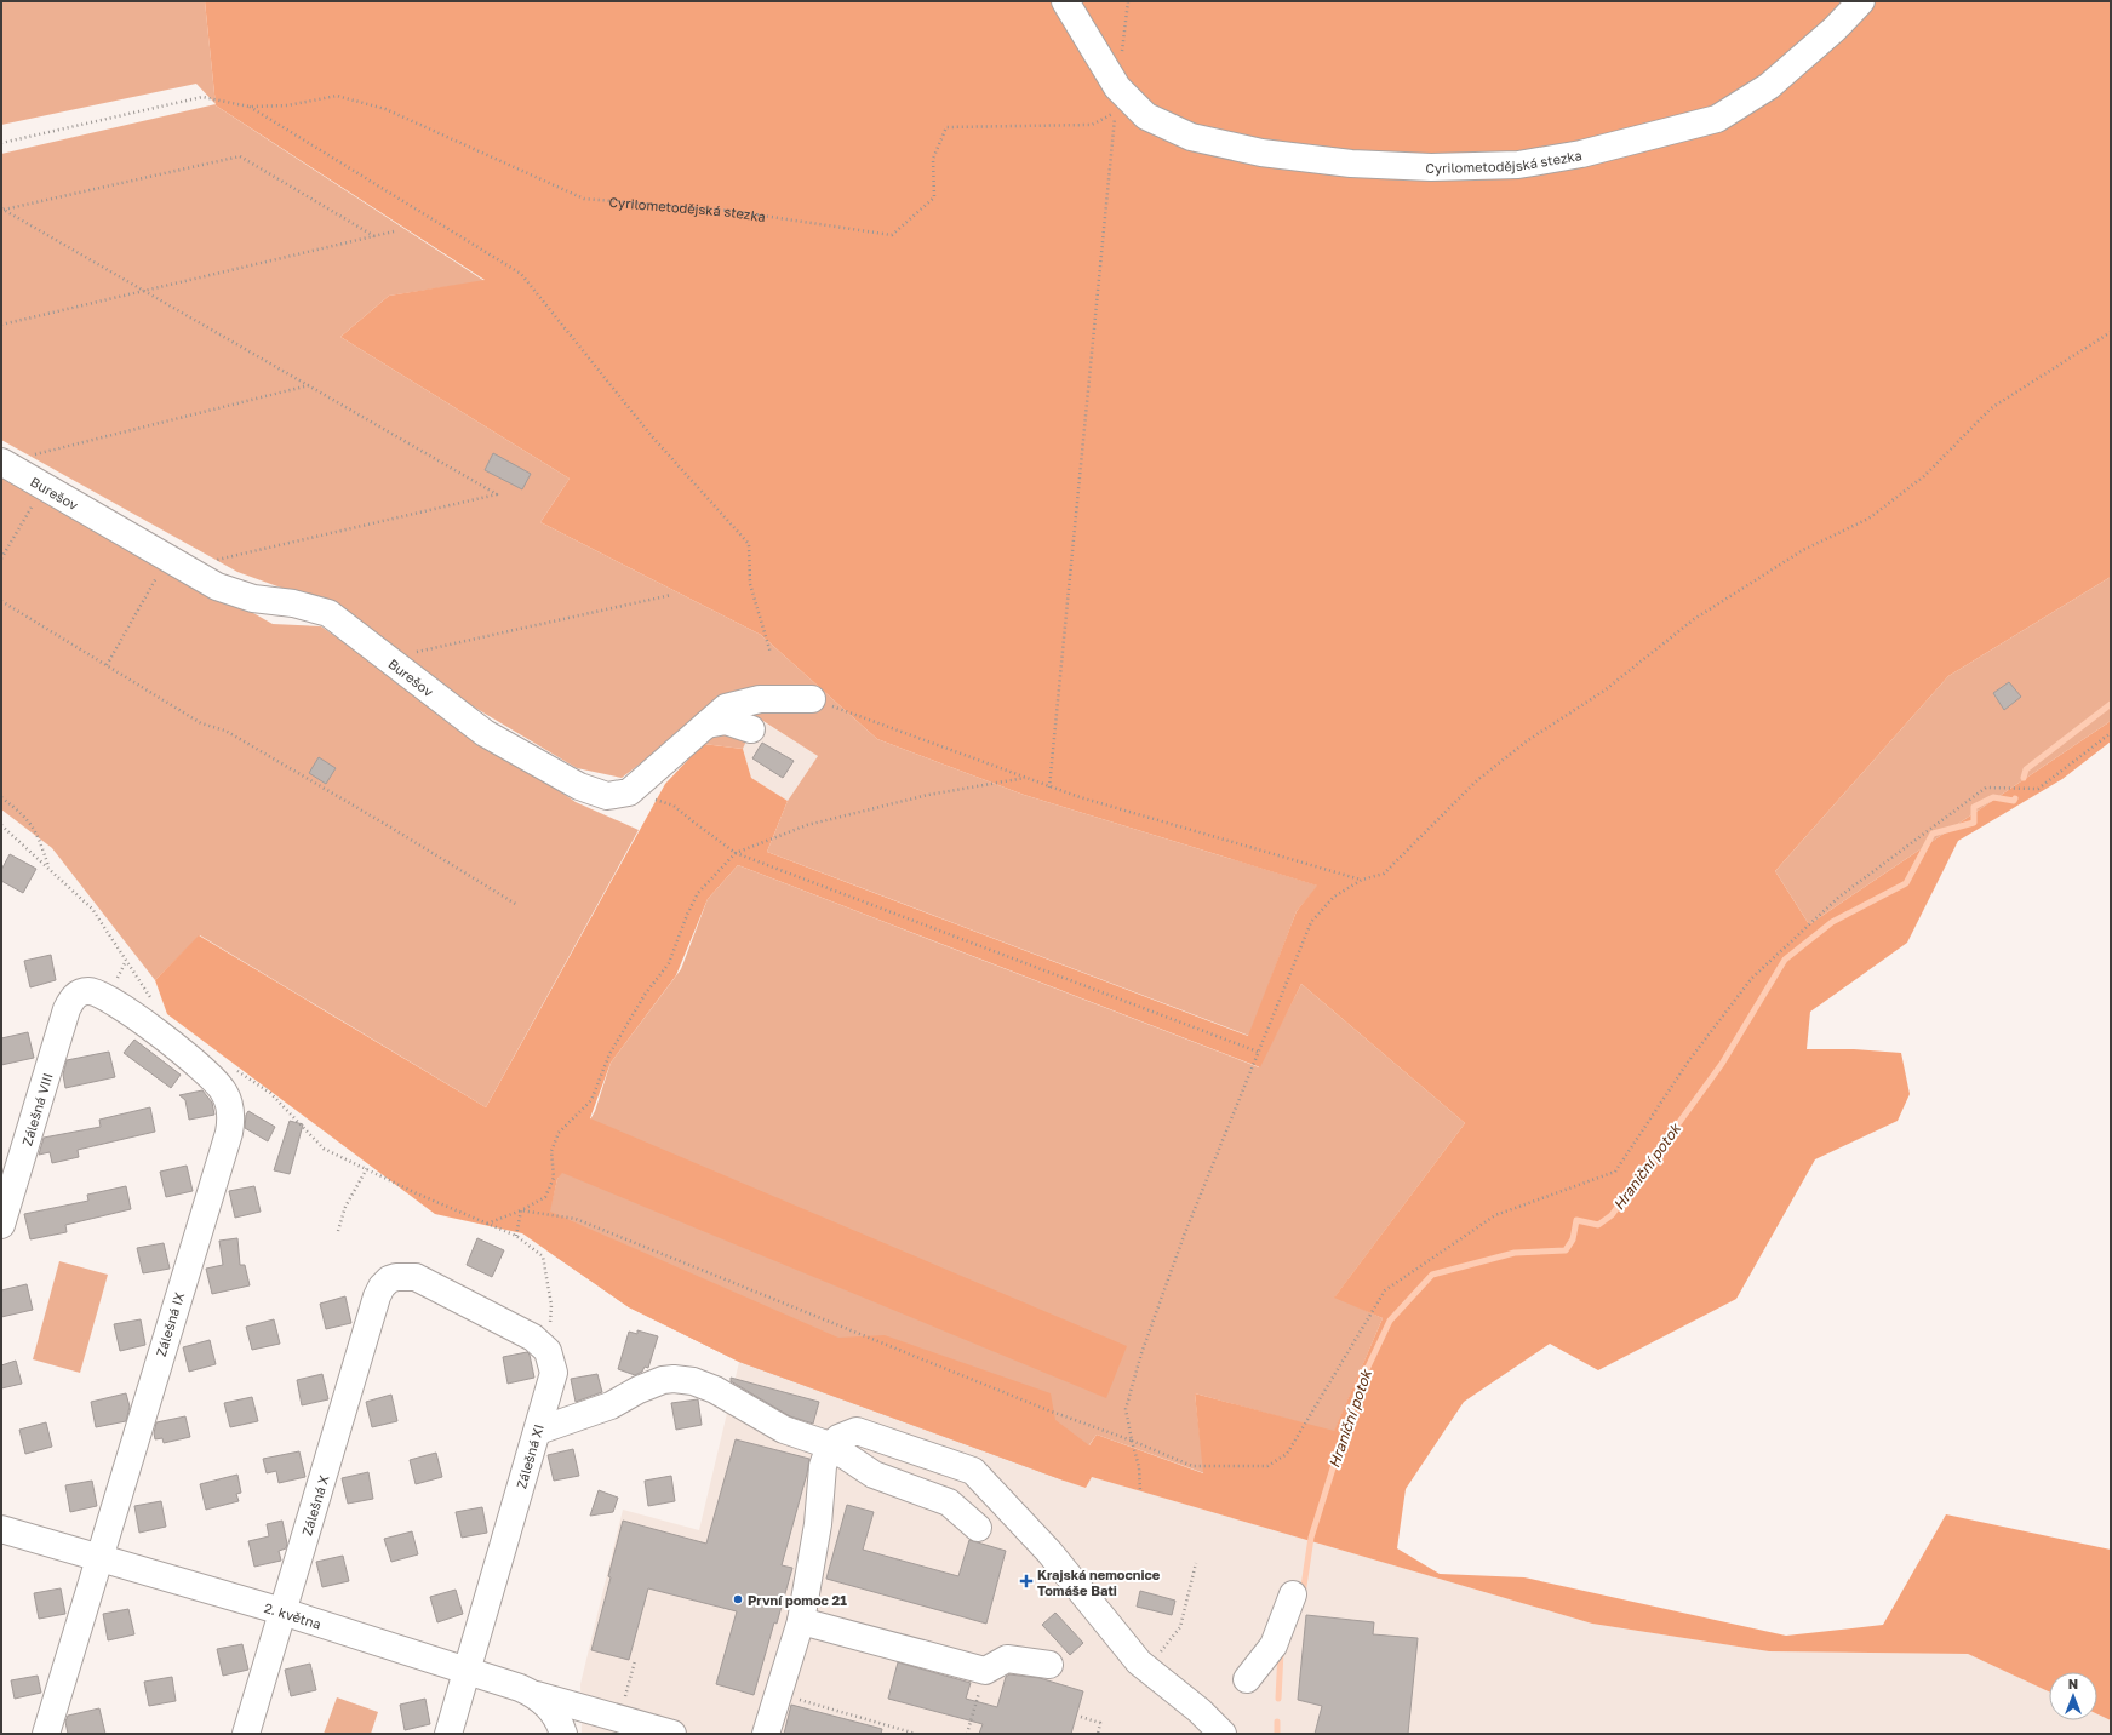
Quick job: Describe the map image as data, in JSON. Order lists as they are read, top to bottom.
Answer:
{
  "streets": {
    "street": [
      "Cyrilometodějská stezka",
      "Burešov",
      "Zálešná VIII",
      "Zálešná IX",
      "Zálešná XI",
      "Zálešná X",
      "2. května"
    ]
  },
  "crossings": [
    ["Zálešná VIII", "Zálešná IX"],
    ["Zálešná IX", "2. května"],
    ["Zálešná XI", "Zálešná X"],
    ["Zálešná XI", "2. května"],
    ["Zálešná X", "2. května"]
  ],
  "water": ["Hraniční potok"],
  "places": {
    "health": ["Krajská nemocnice Tomáše Bati"],
    "other": ["První pomoc 21"]
  },
  "north": "top"
}
